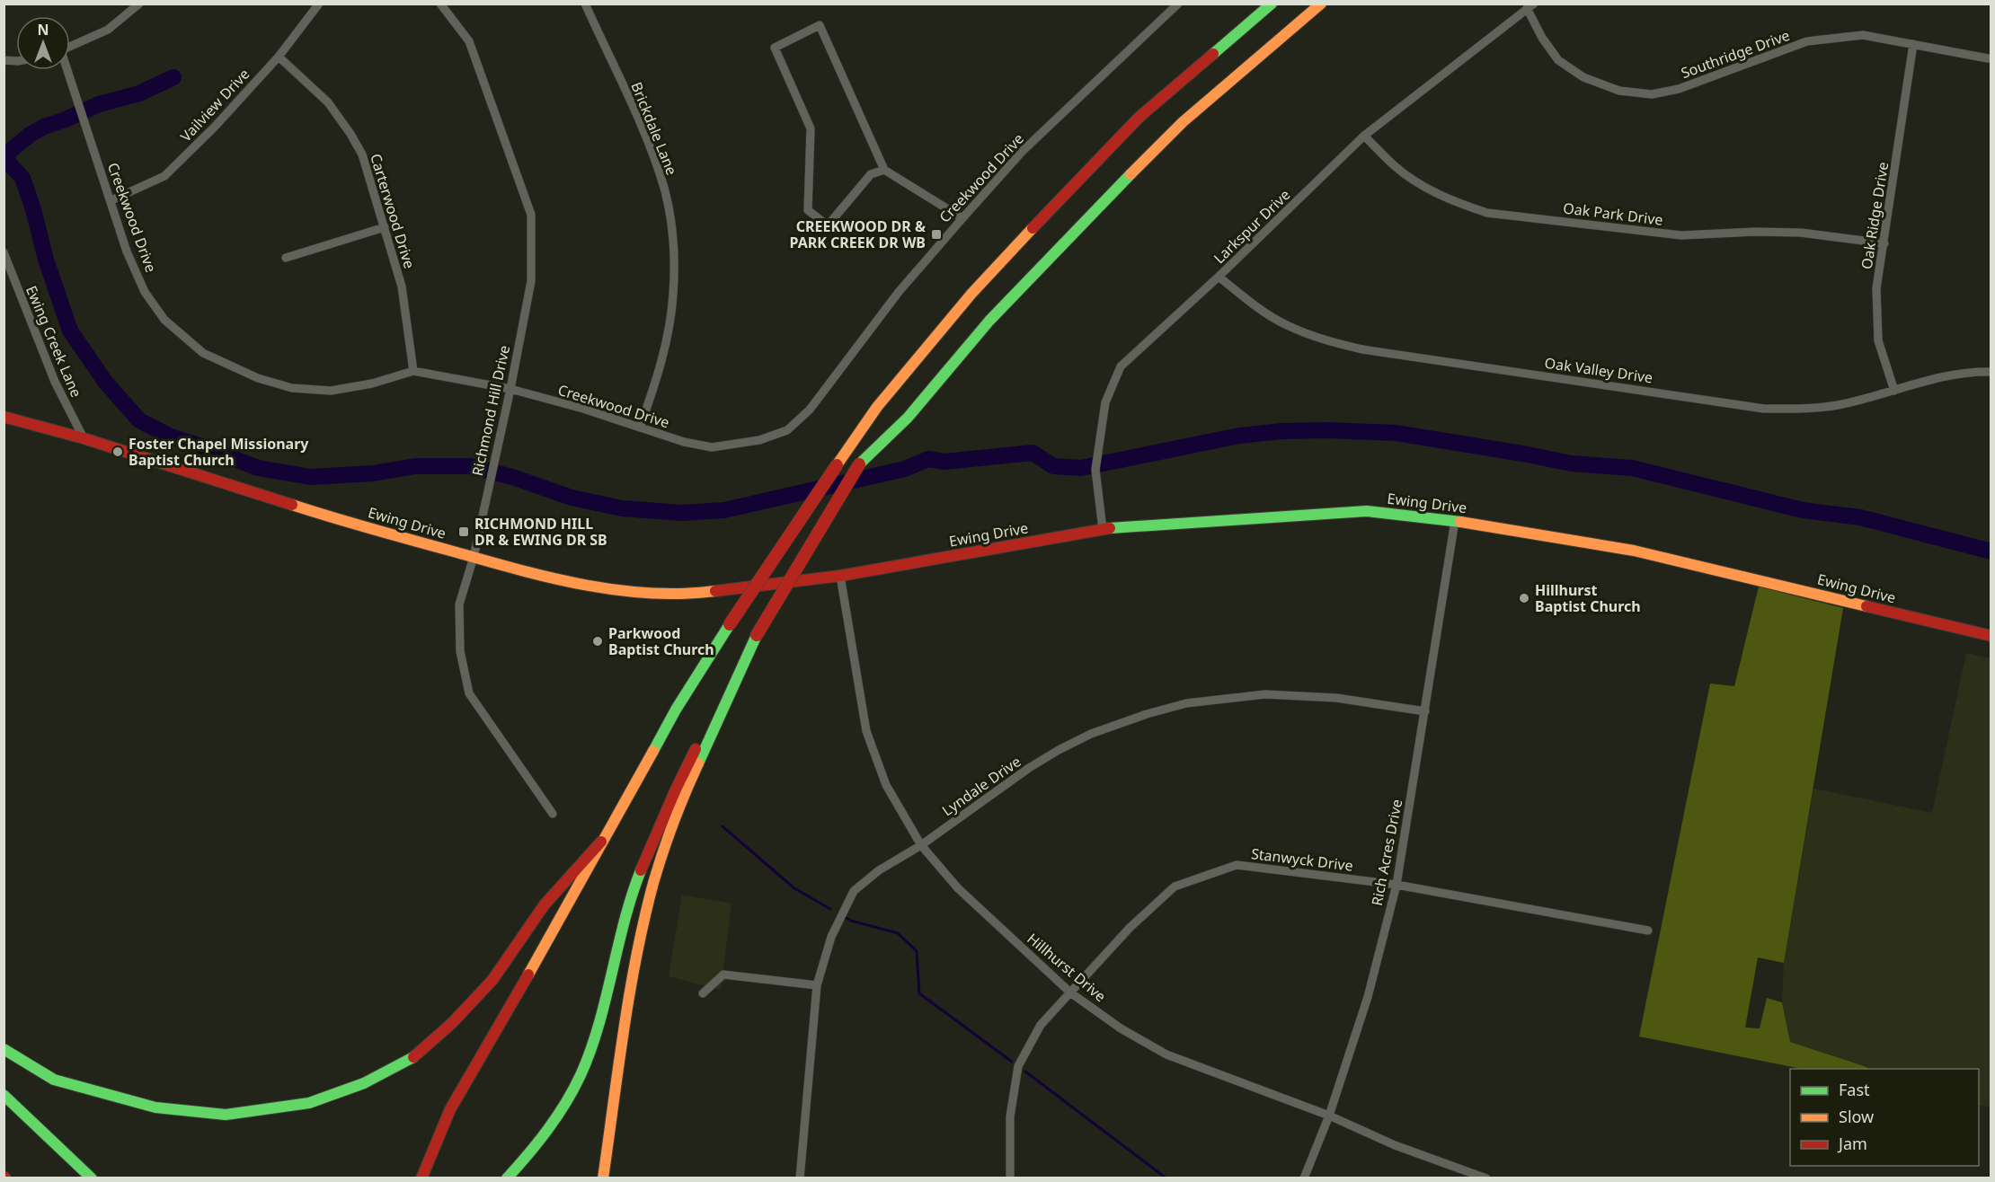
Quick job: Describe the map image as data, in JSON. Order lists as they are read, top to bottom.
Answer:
{
  "streets": {
    "main road": ["Ewing Drive"],
    "street": [
      "Southridge Drive",
      "Vailview Drive",
      "Brickdale Lane",
      "Creekwood Drive",
      "Carterwood Drive",
      "Oak Park Drive",
      "Oak Ridge Drive",
      "Larkspur Drive",
      "Ewing Creek Lane",
      "Oak Valley Drive",
      "Richmond Hill Drive",
      "Lyndale Drive",
      "Rich Acres Drive",
      "Stanwyck Drive",
      "Hillhurst Drive"
    ]
  },
  "crossings": [
    ["Southridge Drive", "Oak Ridge Drive"],
    ["Southridge Drive", "Larkspur Drive"],
    ["Vailview Drive", "Creekwood Drive"],
    ["Vailview Drive", "Carterwood Drive"],
    ["Brickdale Lane", "Creekwood Drive"],
    ["Creekwood Drive", "Carterwood Drive"],
    ["Creekwood Drive", "Richmond Hill Drive"],
    ["Oak Park Drive", "Oak Ridge Drive"],
    ["Oak Park Drive", "Larkspur Drive"],
    ["Oak Ridge Drive", "Oak Valley Drive"],
    ["Larkspur Drive", "Oak Valley Drive"],
    ["Larkspur Drive", "Ewing Drive"],
    ["Ewing Creek Lane", "Ewing Drive"],
    ["Richmond Hill Drive", "Ewing Drive"],
    ["Ewing Drive", "Rich Acres Drive"],
    ["Ewing Drive", "Hillhurst Drive"],
    ["Lyndale Drive", "Rich Acres Drive"],
    ["Lyndale Drive", "Hillhurst Drive"],
    ["Rich Acres Drive", "Stanwyck Drive"],
    ["Rich Acres Drive", "Hillhurst Drive"],
    ["Stanwyck Drive", "Hillhurst Drive"]
  ],
  "places": {
    "transit": ["CREEKWOOD DR & PARK CREEK DR WB", "RICHMOND HILL DR & EWING DR SB"],
    "other": ["Foster Chapel Missionary Baptist Church", "Hillhurst Baptist Church", "Parkwood Baptist Church"]
  },
  "legend": ["Fast", "Slow", "Jam"],
  "north": "top"
}
